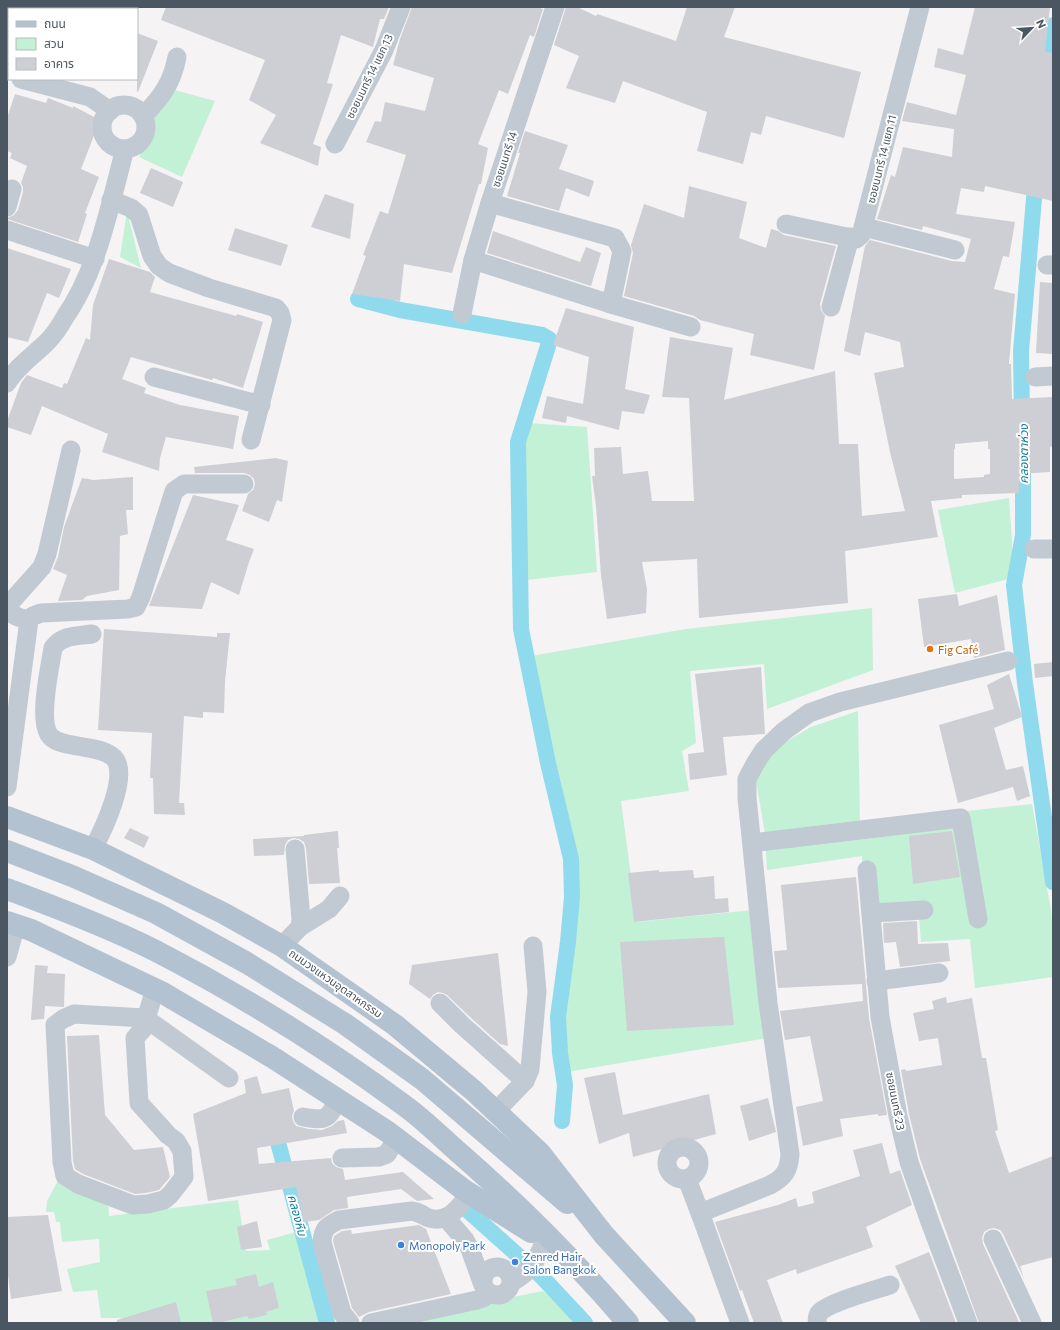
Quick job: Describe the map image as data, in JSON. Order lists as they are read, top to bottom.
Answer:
{
  "streets": {
    "main road": ["ถนนวงแหวนอุตสาหกรรม"],
    "street": [
      "ซอยนนทรี 14 แยก 13",
      "ซอยนนทรี 14",
      "ซอยนนทรี 14 แยก 11",
      "ซอยนนทรี 23"
    ]
  },
  "water": ["คลองตาห่วง", "คลองหีบ"],
  "places": ["Fig Café", "Monopoly Park", "Zenred Hair Salon Bangkok"],
  "legend": ["ถนน", "สวน", "อาคาร"],
  "north": "top right"
}
